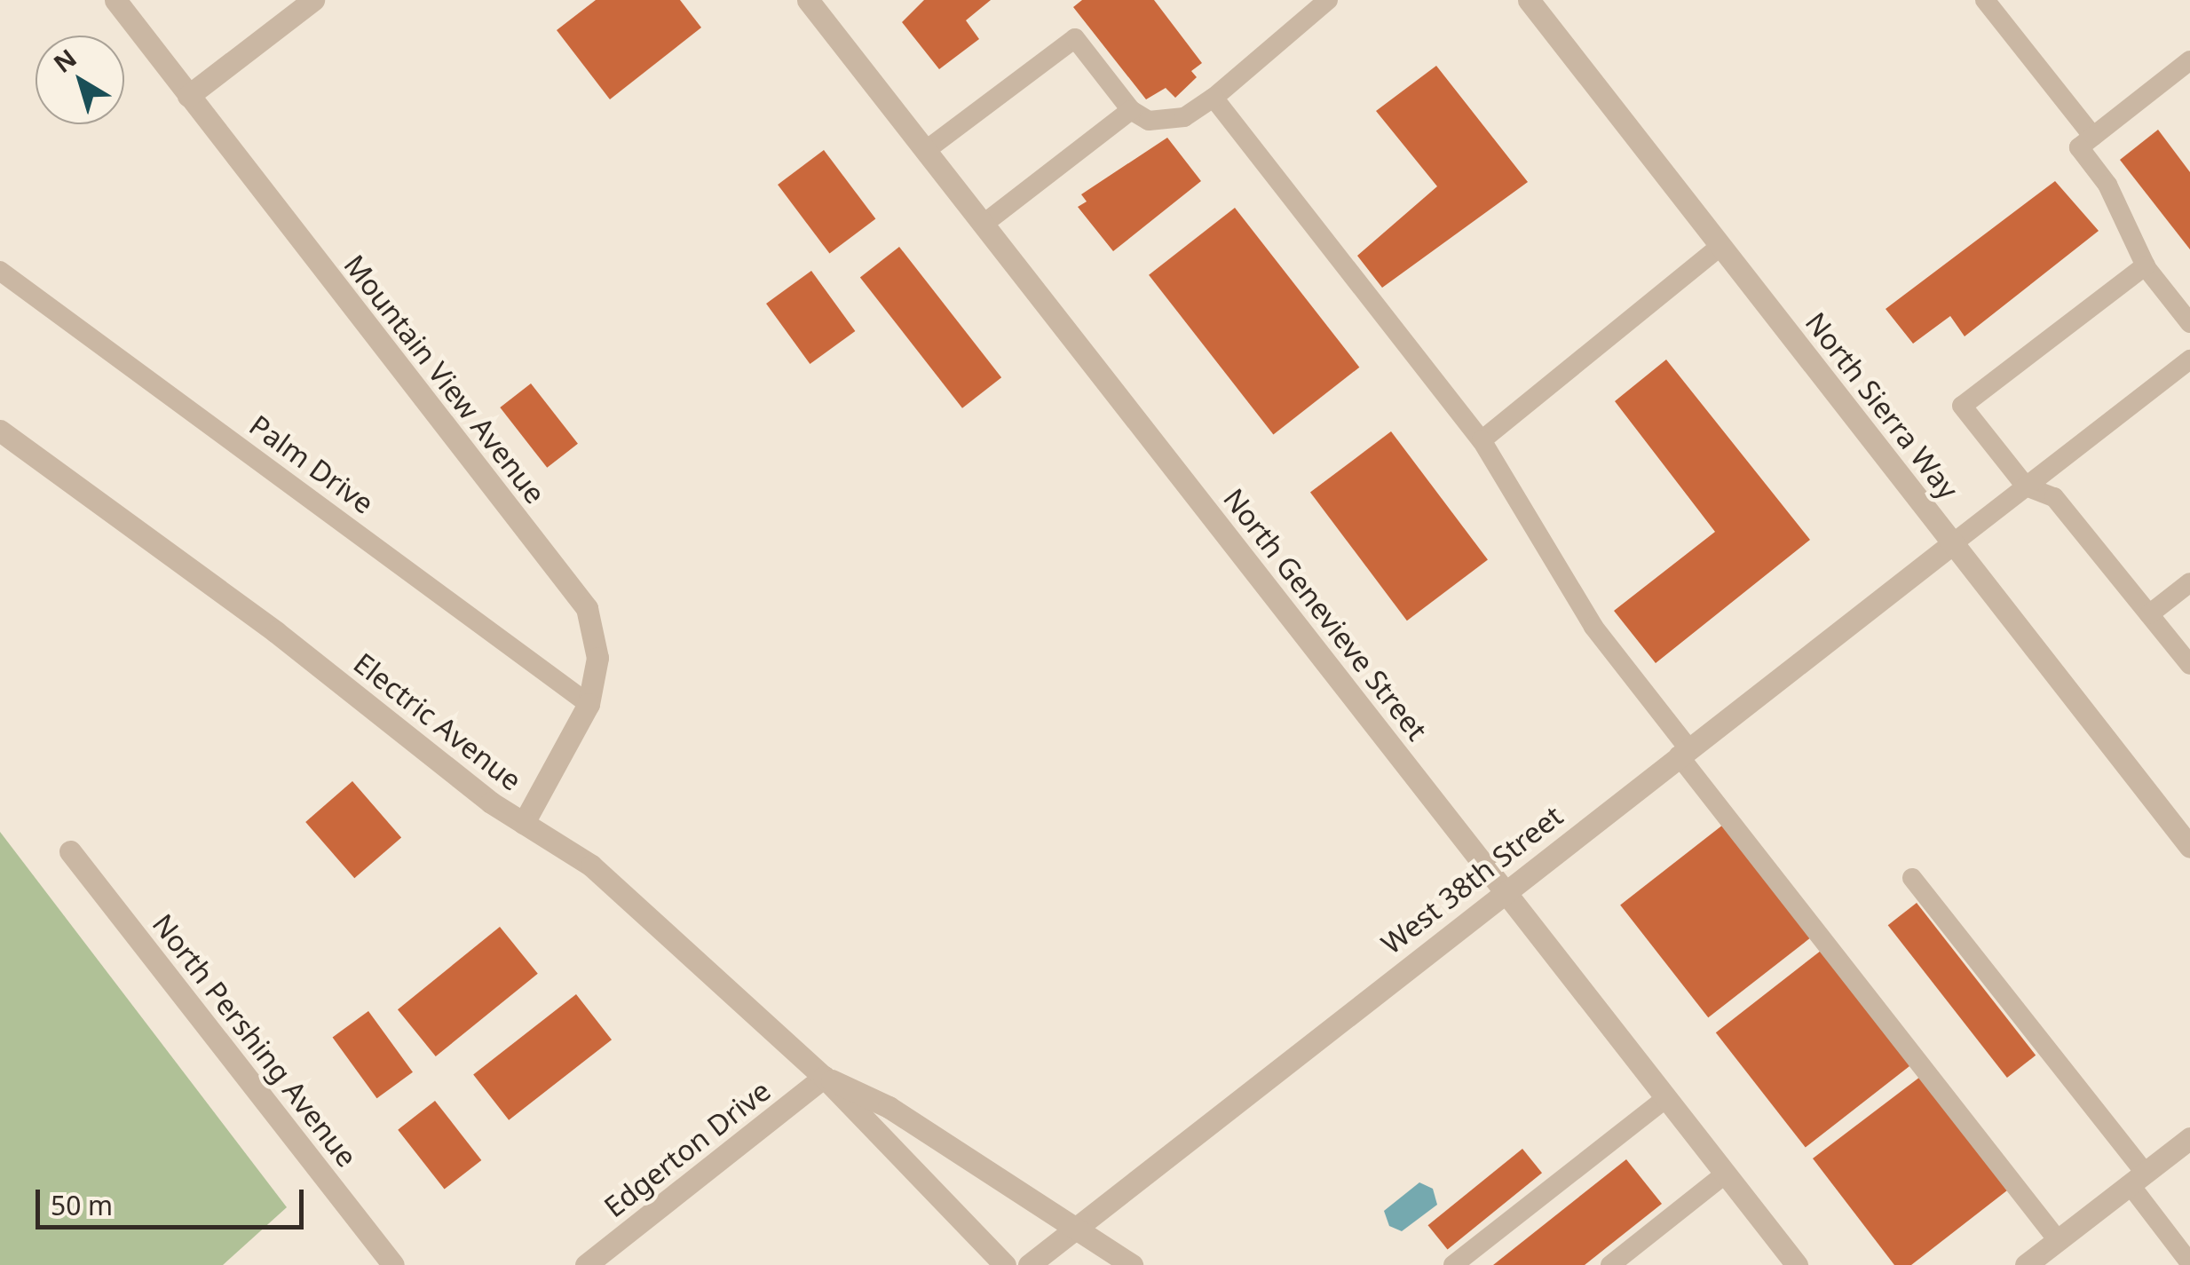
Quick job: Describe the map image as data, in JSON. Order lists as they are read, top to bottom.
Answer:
{
  "streets": {
    "street": [
      "Mountain View Avenue",
      "North Sierra Way",
      "North Genevieve Street",
      "Electric Avenue",
      "West 38th Street",
      "North Pershing Avenue",
      "Edgerton Drive"
    ],
    "lane": ["Palm Drive"]
  },
  "crossings": [
    ["Mountain View Avenue", "Palm Drive"],
    ["Mountain View Avenue", "Electric Avenue"],
    ["North Sierra Way", "West 38th Street"],
    ["North Genevieve Street", "West 38th Street"],
    ["Electric Avenue", "Edgerton Drive"]
  ],
  "scale_bar": "50 m",
  "north": "top left"
}
